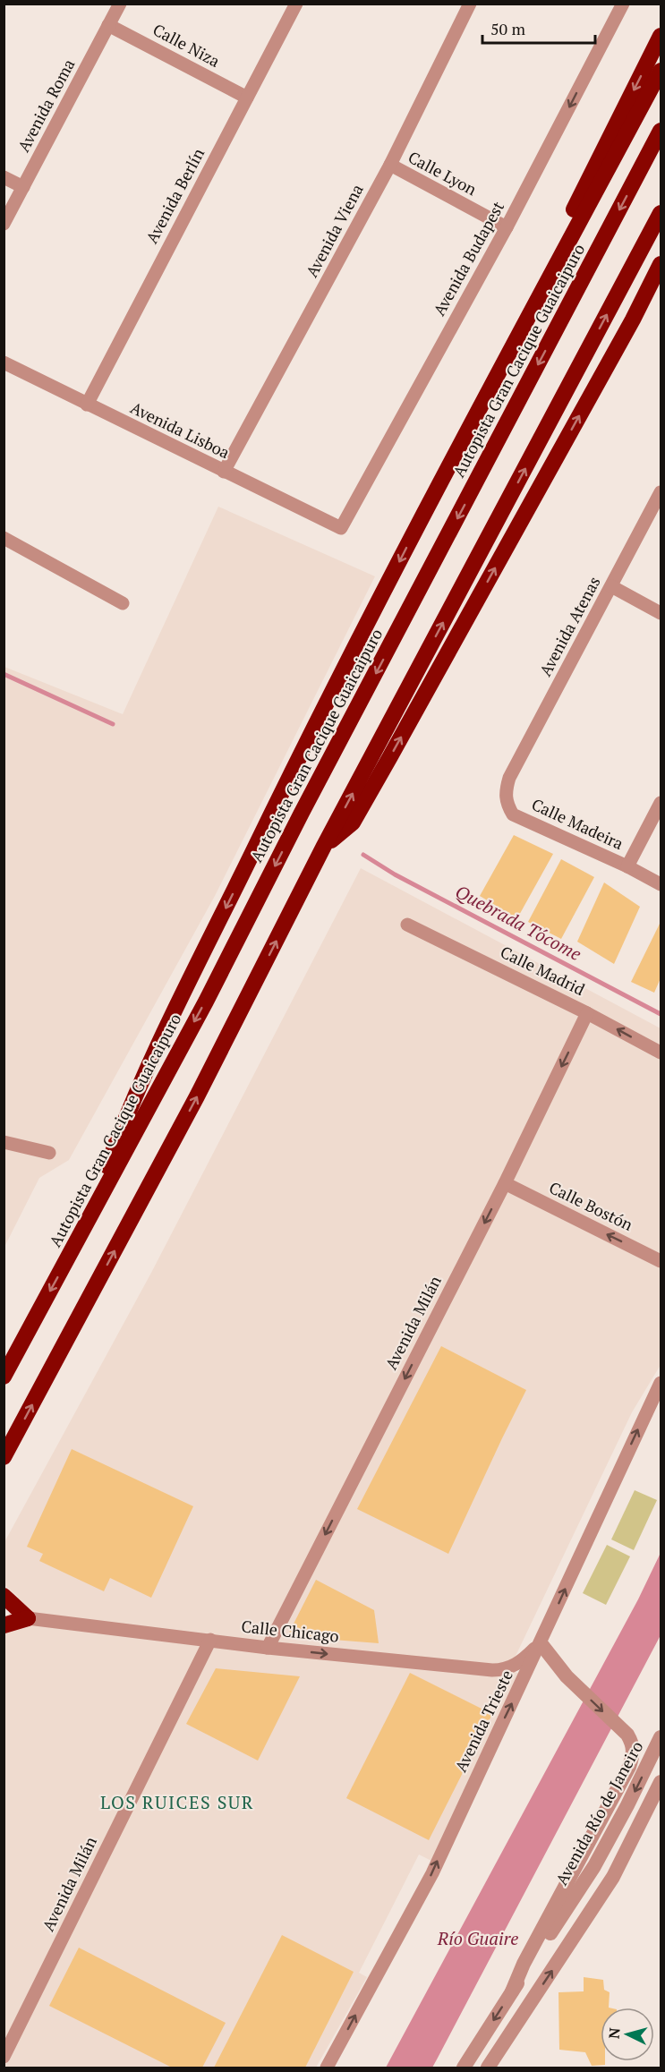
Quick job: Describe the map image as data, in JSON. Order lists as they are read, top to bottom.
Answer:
{
  "streets": {
    "highway": ["Autopista Gran Cacique Guaicaipuro"],
    "street": [
      "Calle Niza",
      "Avenida Roma",
      "Calle Lyon",
      "Avenida Berlín",
      "Avenida Viena",
      "Avenida Budapest",
      "Avenida Lisboa",
      "Avenida Atenas",
      "Calle Madeira",
      "Calle Madrid",
      "Calle Bostón",
      "Avenida Milán",
      "Calle Chicago",
      "Avenida Trieste",
      "Avenida Río de Janeiro"
    ]
  },
  "crossings": [
    ["Calle Niza", "Avenida Roma"],
    ["Calle Niza", "Avenida Berlín"],
    ["Calle Lyon", "Avenida Viena"],
    ["Calle Lyon", "Avenida Budapest"],
    ["Avenida Berlín", "Avenida Lisboa"],
    ["Avenida Viena", "Avenida Lisboa"],
    ["Avenida Budapest", "Avenida Lisboa"],
    ["Avenida Atenas", "Calle Madeira"],
    ["Calle Madrid", "Avenida Milán"],
    ["Calle Bostón", "Avenida Milán"],
    ["Avenida Milán", "Calle Chicago"],
    ["Calle Chicago", "Avenida Trieste"]
  ],
  "one_way": [
    "Avenida Budapest",
    "Calle Bostón",
    "Avenida Milán",
    "Calle Chicago",
    "Avenida Trieste"
  ],
  "districts": ["LOS RUICES SUR"],
  "water": ["Quebrada Tócome", "Río Guaire"],
  "scale_bar": "50 m",
  "north": "left"
}
